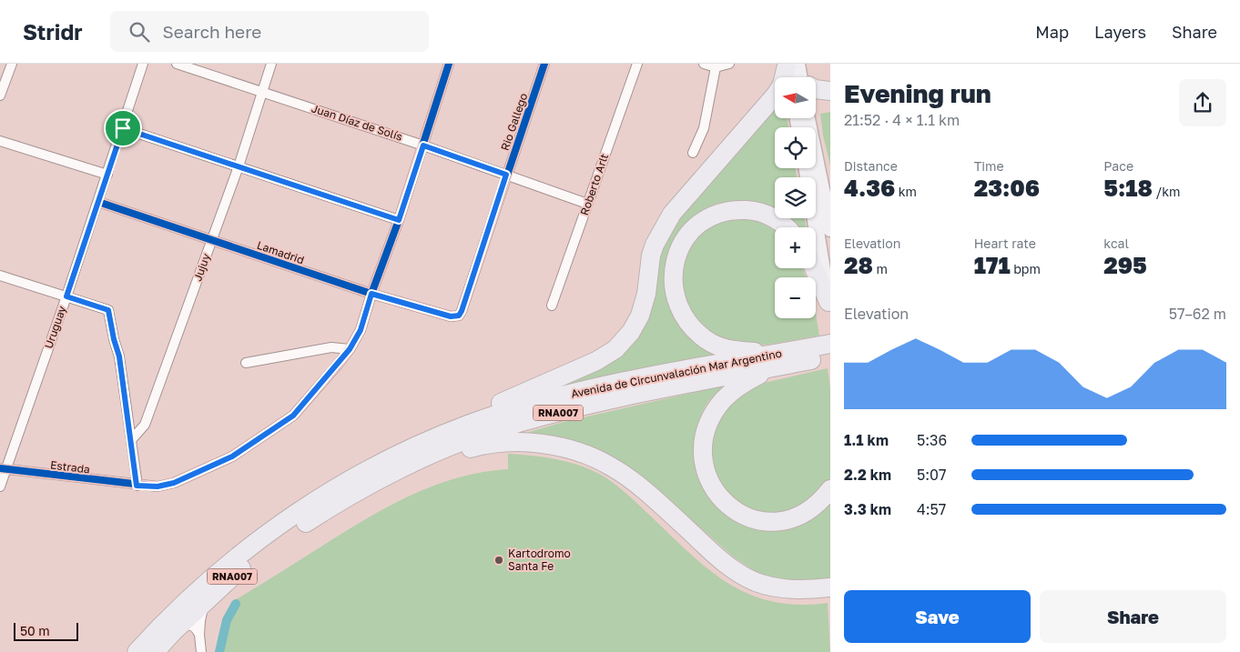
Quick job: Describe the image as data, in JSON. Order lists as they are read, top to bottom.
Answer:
{
  "streets": {
    "highway": ["Avenida de Circunvalación Mar Argentino", "RNA007"],
    "street": [
      "Rio Gallego",
      "Juan Díaz de Solís",
      "Roberto Arlt",
      "Lamadrid",
      "Jujuy",
      "Uruguay",
      "Estrada"
    ]
  },
  "crossings": [
    ["Rio Gallego", "Juan Díaz de Solís"],
    ["Rio Gallego", "Lamadrid"],
    ["Juan Díaz de Solís", "Roberto Arlt"],
    ["Juan Díaz de Solís", "Jujuy"],
    ["Juan Díaz de Solís", "Estrada"],
    ["Lamadrid", "Jujuy"],
    ["Lamadrid", "Uruguay"],
    ["Lamadrid", "Estrada"],
    ["Uruguay", "Estrada"],
    ["Avenida de Circunvalación Mar Argentino", "RNA007"]
  ],
  "places": ["Kartodromo Santa Fe"],
  "scale_bar": "50 m",
  "north": "left",
  "page": {
    "header": "Stridr",
    "search": "Search here",
    "nav": ["Map", "Layers", "Share"],
    "heading": ["Evening run", "21:52 · 4 × 1.1 km"],
    "map_buttons": ["+", "−"],
    "stats": [
      ["Distance", "4.36 km"],
      ["Time", "23:06"],
      ["Pace", "5:18 /km"],
      ["Elevation", "28 m"],
      ["Heart rate", "171 bpm"],
      ["kcal", "295"]
    ],
    "chart": ["Elevation", "57–62 m"],
    "list": [
      {
        "name": "1.1 km",
        "note": "5:36"
      },
      {
        "name": "2.2 km",
        "note": "5:07"
      },
      {
        "name": "3.3 km",
        "note": "4:57"
      }
    ],
    "buttons": ["Save", "Share"],
    "scale": "50 m"
  }
}
